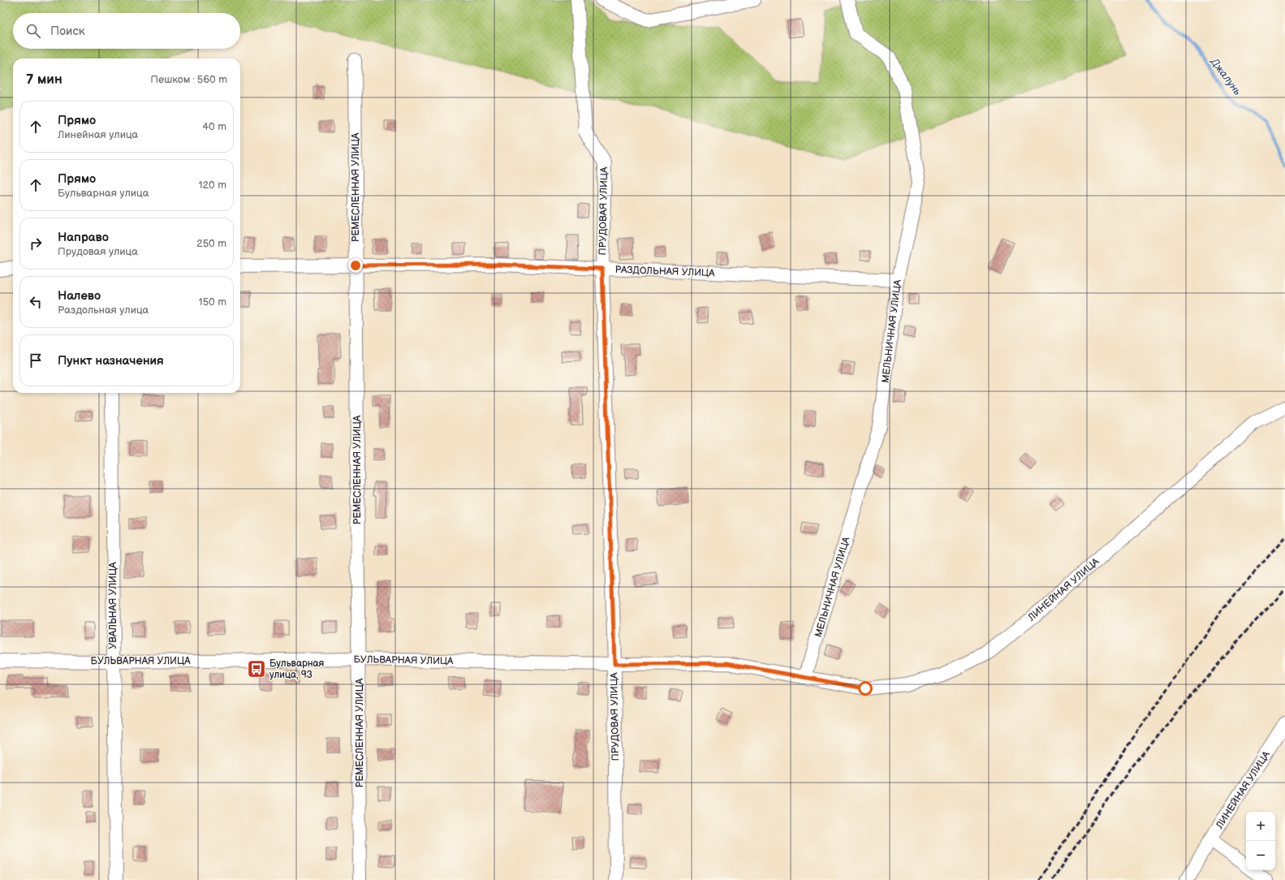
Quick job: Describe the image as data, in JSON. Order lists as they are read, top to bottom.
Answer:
{
  "streets": {
    "street": [
      "РЕМЕСЛЕННАЯ УЛИЦА",
      "ПРУДОВАЯ УЛИЦА",
      "РАЗДОЛЬНАЯ УЛИЦА",
      "МЕЛЬНИЧНАЯ УЛИЦА",
      "ЛИНЕЙНАЯ УЛИЦА",
      "УВАЛЬНАЯ УЛИЦА",
      "БУЛЬВАРНАЯ УЛИЦА"
    ]
  },
  "crossings": [
    ["РЕМЕСЛЕННАЯ УЛИЦА", "РАЗДОЛЬНАЯ УЛИЦА"],
    ["РЕМЕСЛЕННАЯ УЛИЦА", "БУЛЬВАРНАЯ УЛИЦА"],
    ["ПРУДОВАЯ УЛИЦА", "РАЗДОЛЬНАЯ УЛИЦА"],
    ["ПРУДОВАЯ УЛИЦА", "БУЛЬВАРНАЯ УЛИЦА"],
    ["РАЗДОЛЬНАЯ УЛИЦА", "МЕЛЬНИЧНАЯ УЛИЦА"],
    ["МЕЛЬНИЧНАЯ УЛИЦА", "ЛИНЕЙНАЯ УЛИЦА"],
    ["МЕЛЬНИЧНАЯ УЛИЦА", "БУЛЬВАРНАЯ УЛИЦА"],
    ["ЛИНЕЙНАЯ УЛИЦА", "БУЛЬВАРНАЯ УЛИЦА"],
    ["УВАЛЬНАЯ УЛИЦА", "БУЛЬВАРНАЯ УЛИЦА"]
  ],
  "water": ["Джалунь"],
  "places": {
    "bus stop": ["Бульварная улица, 93"]
  },
  "page": {
    "search": "Поиск",
    "heading": ["7 мин", "Пешком · 560 m"],
    "list": [
      ["Прямо", "Линейная улица", "40 m"],
      ["Прямо", "Бульварная улица", "120 m"],
      ["Направо", "Прудовая улица", "250 m"],
      ["Налево", "Раздольная улица", "150 m"],
      "Пункт назначения"
    ],
    "map_buttons": ["+", "−"]
  }
}
